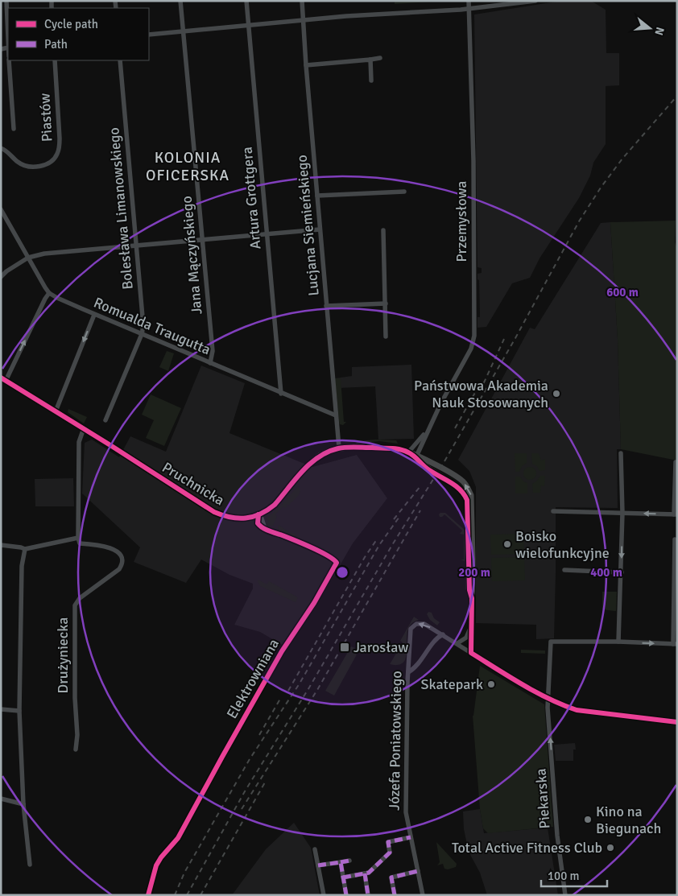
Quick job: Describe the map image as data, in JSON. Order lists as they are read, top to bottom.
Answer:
{
  "streets": {
    "main road": ["Pruchnicka"],
    "street": [
      "Piastów",
      "Artura Grottgera",
      "Bolesława Limanowskiego",
      "Przemysłowa",
      "Lucjana Siemieńskiego",
      "Jana Mączyńskiego",
      "Romualda Traugutta",
      "Drużyniecka",
      "Elektrowniana",
      "Józefa Poniatowskiego",
      "Piekarska"
    ]
  },
  "crossings": [
    ["Artura Grottgera", "Romualda Traugutta"],
    ["Bolesława Limanowskiego", "Romualda Traugutta"],
    ["Lucjana Siemieńskiego", "Romualda Traugutta"],
    ["Lucjana Siemieńskiego", "Pruchnicka"],
    ["Jana Mączyńskiego", "Romualda Traugutta"],
    ["Pruchnicka", "Elektrowniana"]
  ],
  "one_way": ["Piekarska"],
  "districts": ["KOLONIA OFICERSKA"],
  "places": {
    "other": [
      "Państwowa Akademia Nauk Stosowanych",
      "Boisko wielofunkcyjne",
      "Skatepark",
      "Kino na Biegunach",
      "Total Active Fitness Club"
    ],
    "transit": ["Jarosław"]
  },
  "legend": ["Cycle path", "Path"],
  "scale_bar": "100 m",
  "north": "right",
  "rings": ["600 m", "200 m", "400 m"]
}
